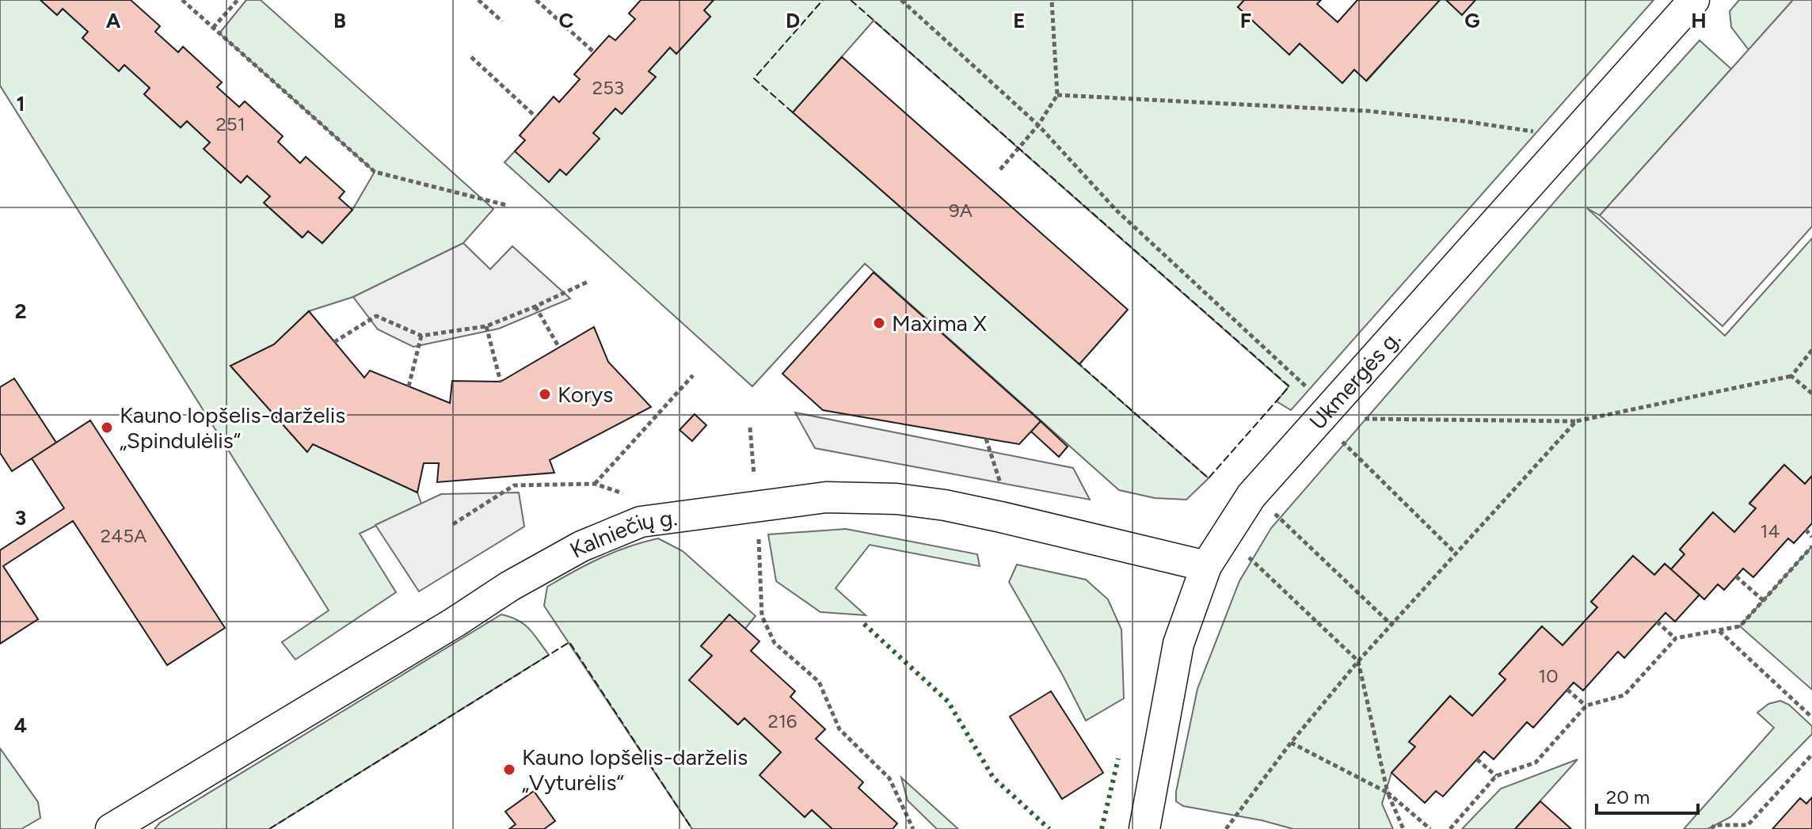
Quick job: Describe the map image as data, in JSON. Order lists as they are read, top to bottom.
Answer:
{
  "streets": {
    "street": ["Ukmergės g.", "Kalniečių g."]
  },
  "crossings": [
    ["Ukmergės g.", "Kalniečių g."]
  ],
  "places": [
    "Maxima X",
    "Korys",
    "Kauno lopšelis-darželis „Spindulėlis“",
    "Kauno lopšelis-darželis „Vyturėlis“"
  ],
  "house_numbers": [
    "253",
    "251",
    "9A",
    "14",
    "245A",
    "10",
    "216"
  ],
  "scale_bar": "20 m",
  "grid": {
    "columns": [
      "A",
      "B",
      "C",
      "D",
      "E",
      "F",
      "G",
      "H"
    ],
    "rows": [
      "1",
      "2",
      "3",
      "4"
    ]
  }
}
